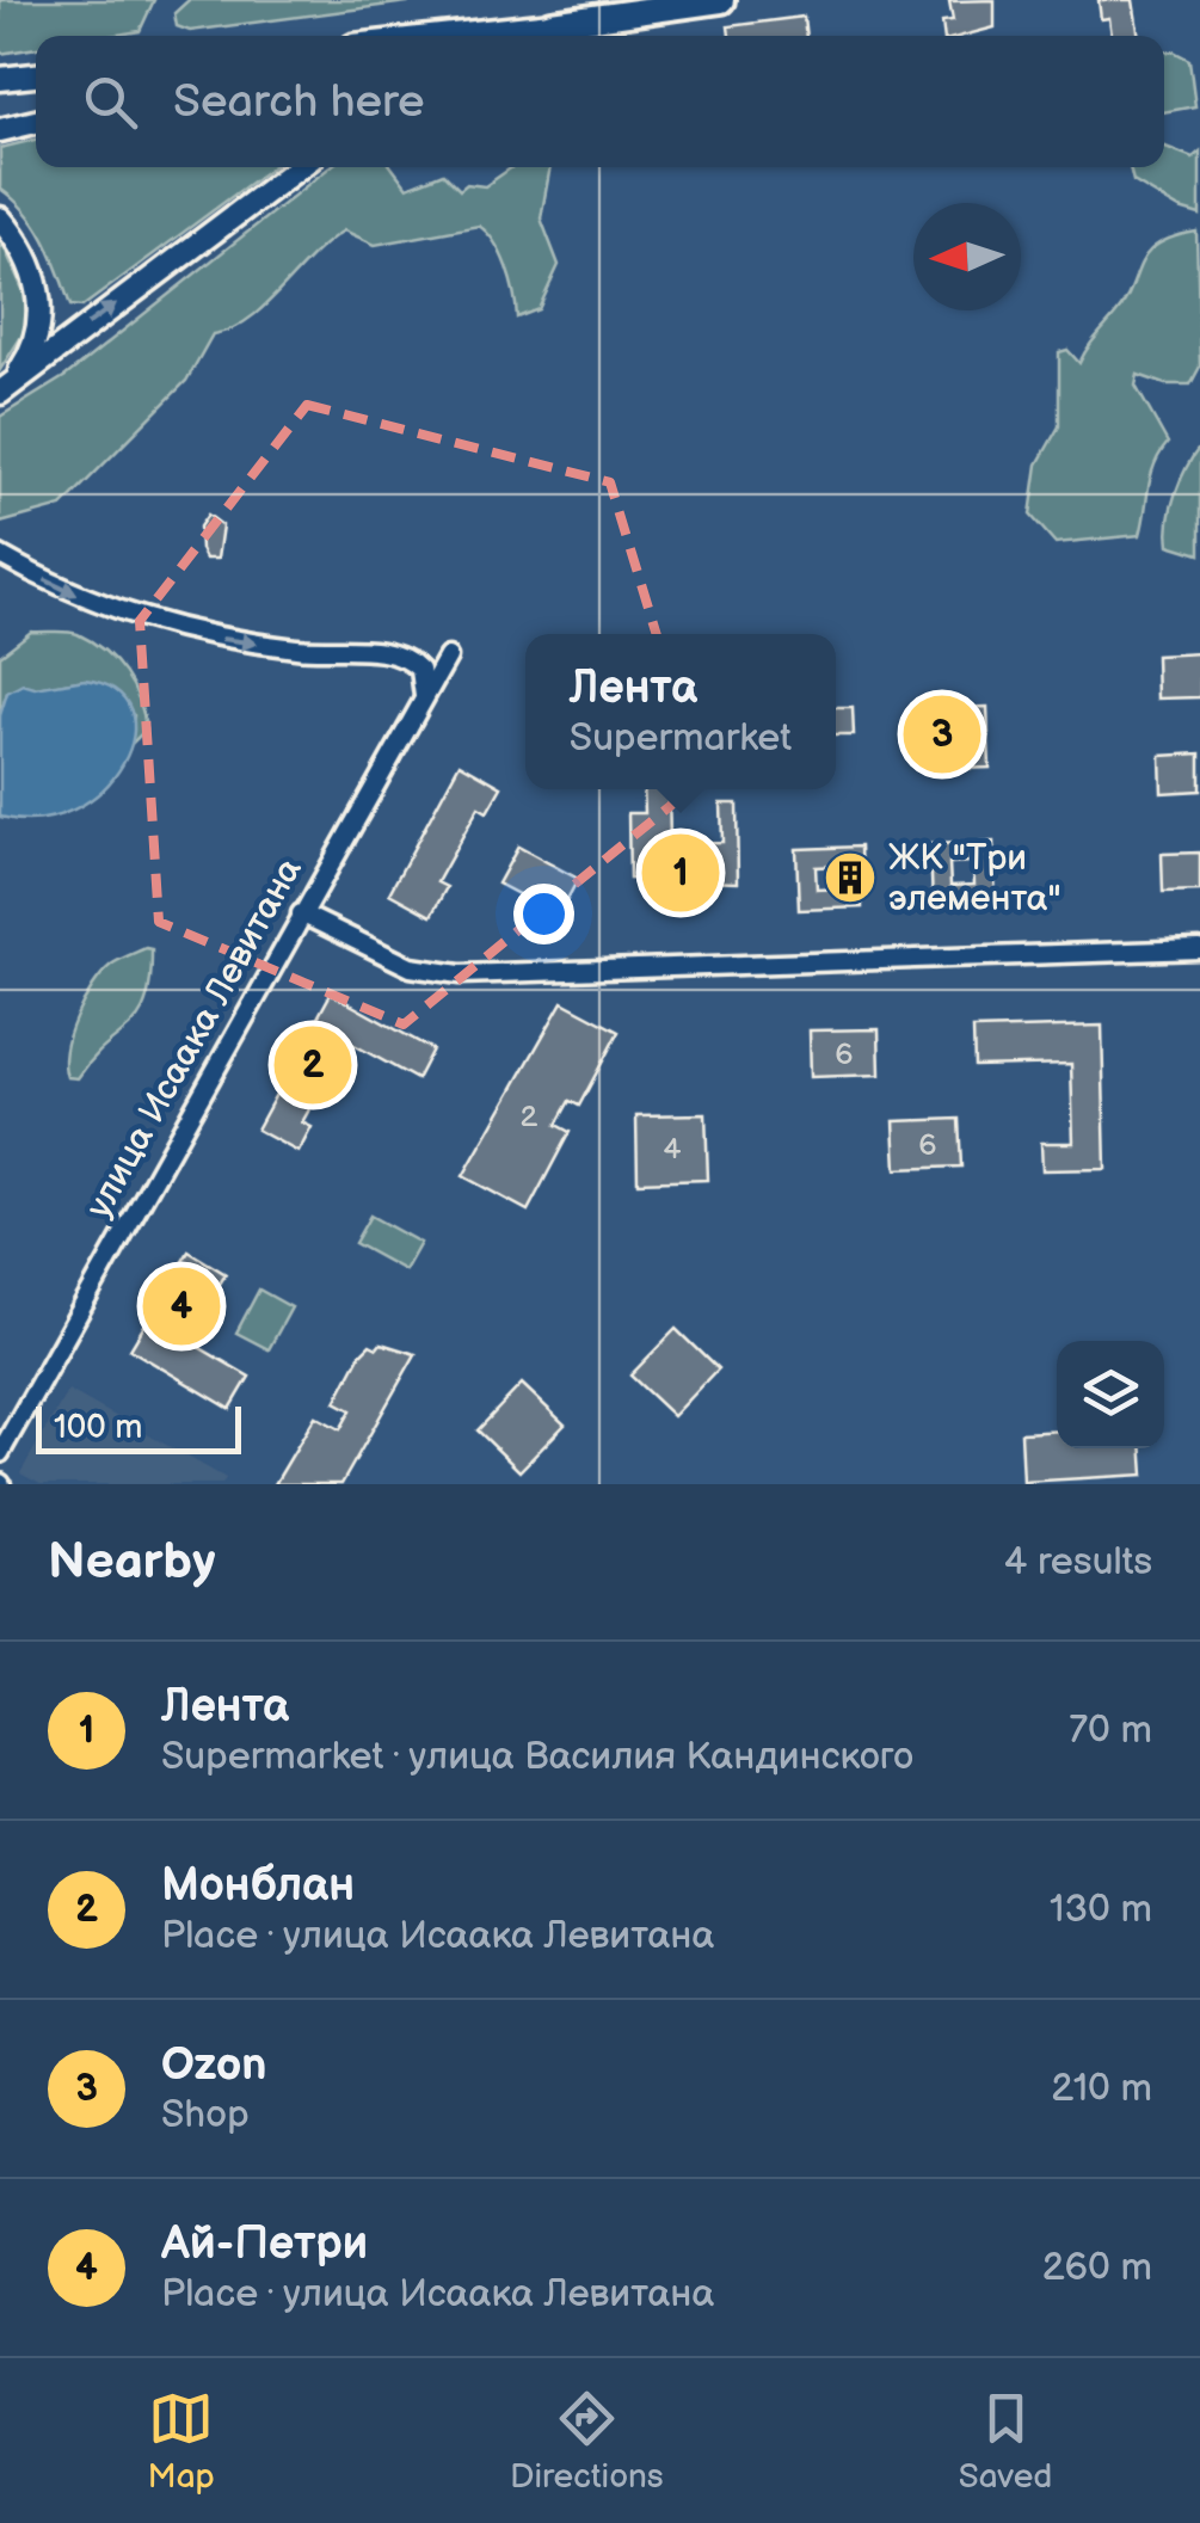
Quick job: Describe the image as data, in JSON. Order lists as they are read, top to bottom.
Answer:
{
  "streets": {
    "street": ["улица Исаака Левитана"]
  },
  "places": {
    "building": ["ЖК \"Три элемента\""]
  },
  "house_numbers": [
    "6",
    "2",
    "6",
    "4"
  ],
  "scale_bar": "100 m",
  "north": "left",
  "page": {
    "search": "Search here",
    "popup": ["Лента", "Supermarket"],
    "pins": [
      "3",
      "1",
      "2",
      "4"
    ],
    "scale": "100 m",
    "heading": ["Nearby", "4 results"],
    "list": [
      {
        "mark": "1",
        "name": "Лента",
        "note": "Supermarket · улица Василия Кандинского",
        "value": "70 m"
      },
      {
        "mark": "2",
        "name": "Монблан",
        "note": "Place · улица Исаака Левитана",
        "value": "130 m"
      },
      {
        "mark": "3",
        "name": "Ozon",
        "note": "Shop",
        "value": "210 m"
      },
      {
        "mark": "4",
        "name": "Ай-Петри",
        "note": "Place · улица Исаака Левитана",
        "value": "260 m"
      }
    ],
    "nav": ["Map", "Directions", "Saved"]
  }
}
